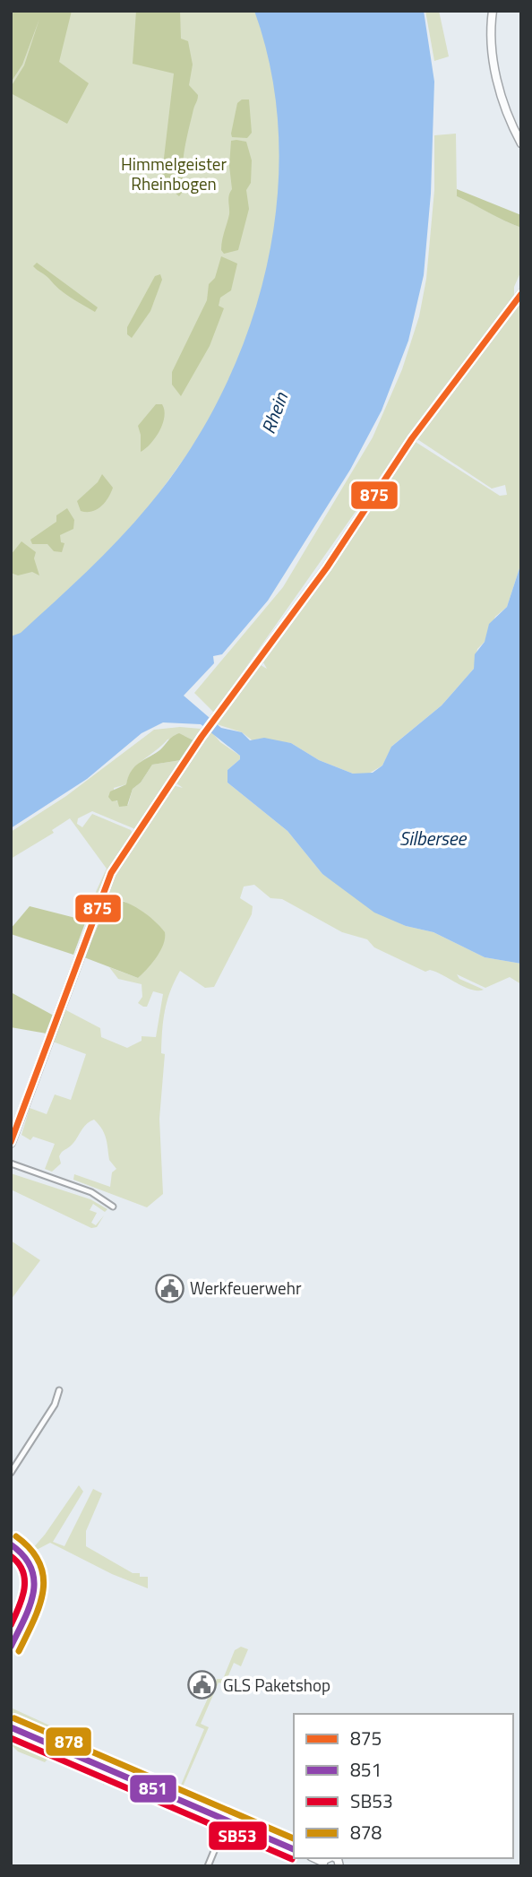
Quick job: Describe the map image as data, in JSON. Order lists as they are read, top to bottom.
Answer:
{
  "water": ["Rhein", "Silbersee"],
  "parks": ["Himmelgeister Rheinbogen"],
  "places": {
    "public building": ["Werkfeuerwehr", "GLS Paketshop"]
  },
  "lines": [
    "transit line 875",
    "transit line 878",
    "transit line 851",
    "transit line SB53"
  ],
  "legend": [
    "875",
    "851",
    "SB53",
    "878"
  ]
}
